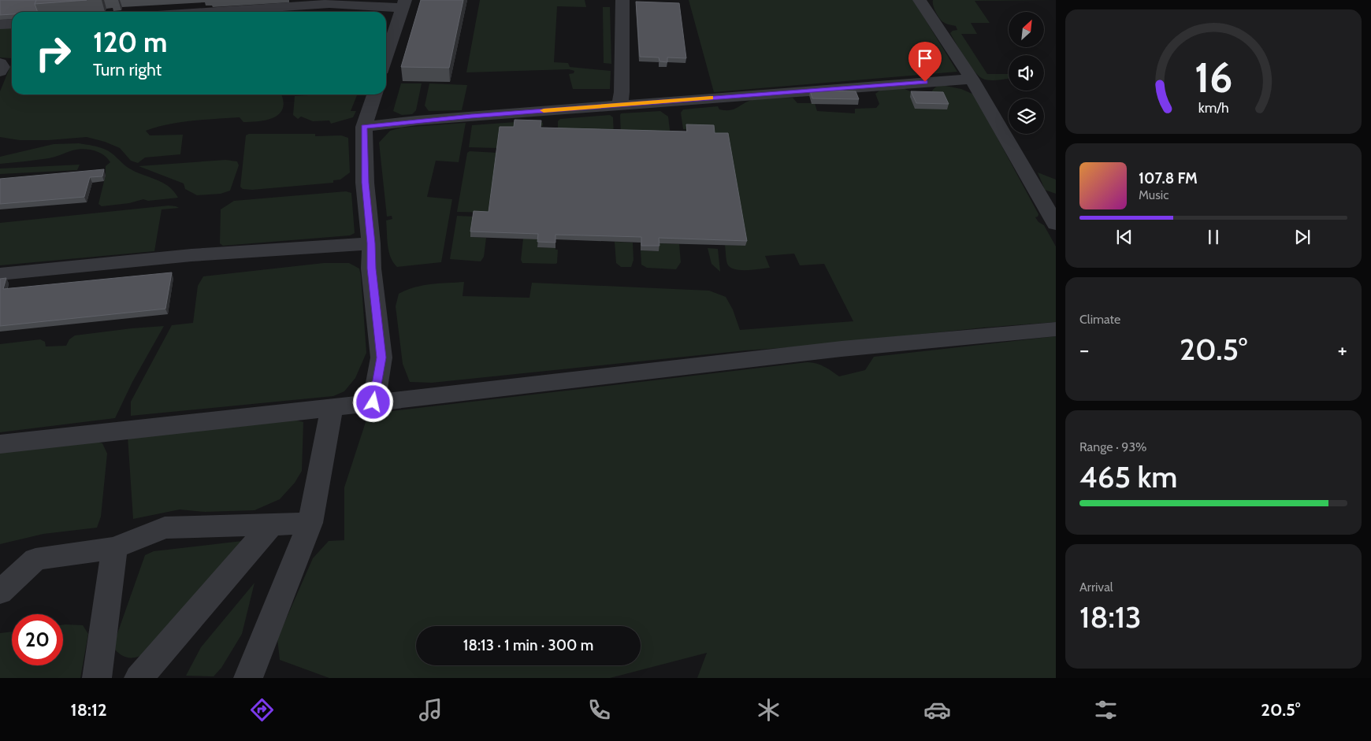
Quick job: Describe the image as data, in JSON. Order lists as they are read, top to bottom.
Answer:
{
  "north": "top right",
  "page": {
    "turn": ["120 m", "Turn right"],
    "song": ["107.8 FM", "Music"],
    "tile": [
      "Climate",
      ["Range · 93%", "465 km"],
      ["Arrival", "18:13"]
    ],
    "heat": ["−", "20.5°", "+"],
    "limit": "20",
    "trip": "18:13 · 1 min · 300 m",
    "tabs": ["18:12", "20.5°"],
    "gauge": ["16", "km/h"]
  }
}
